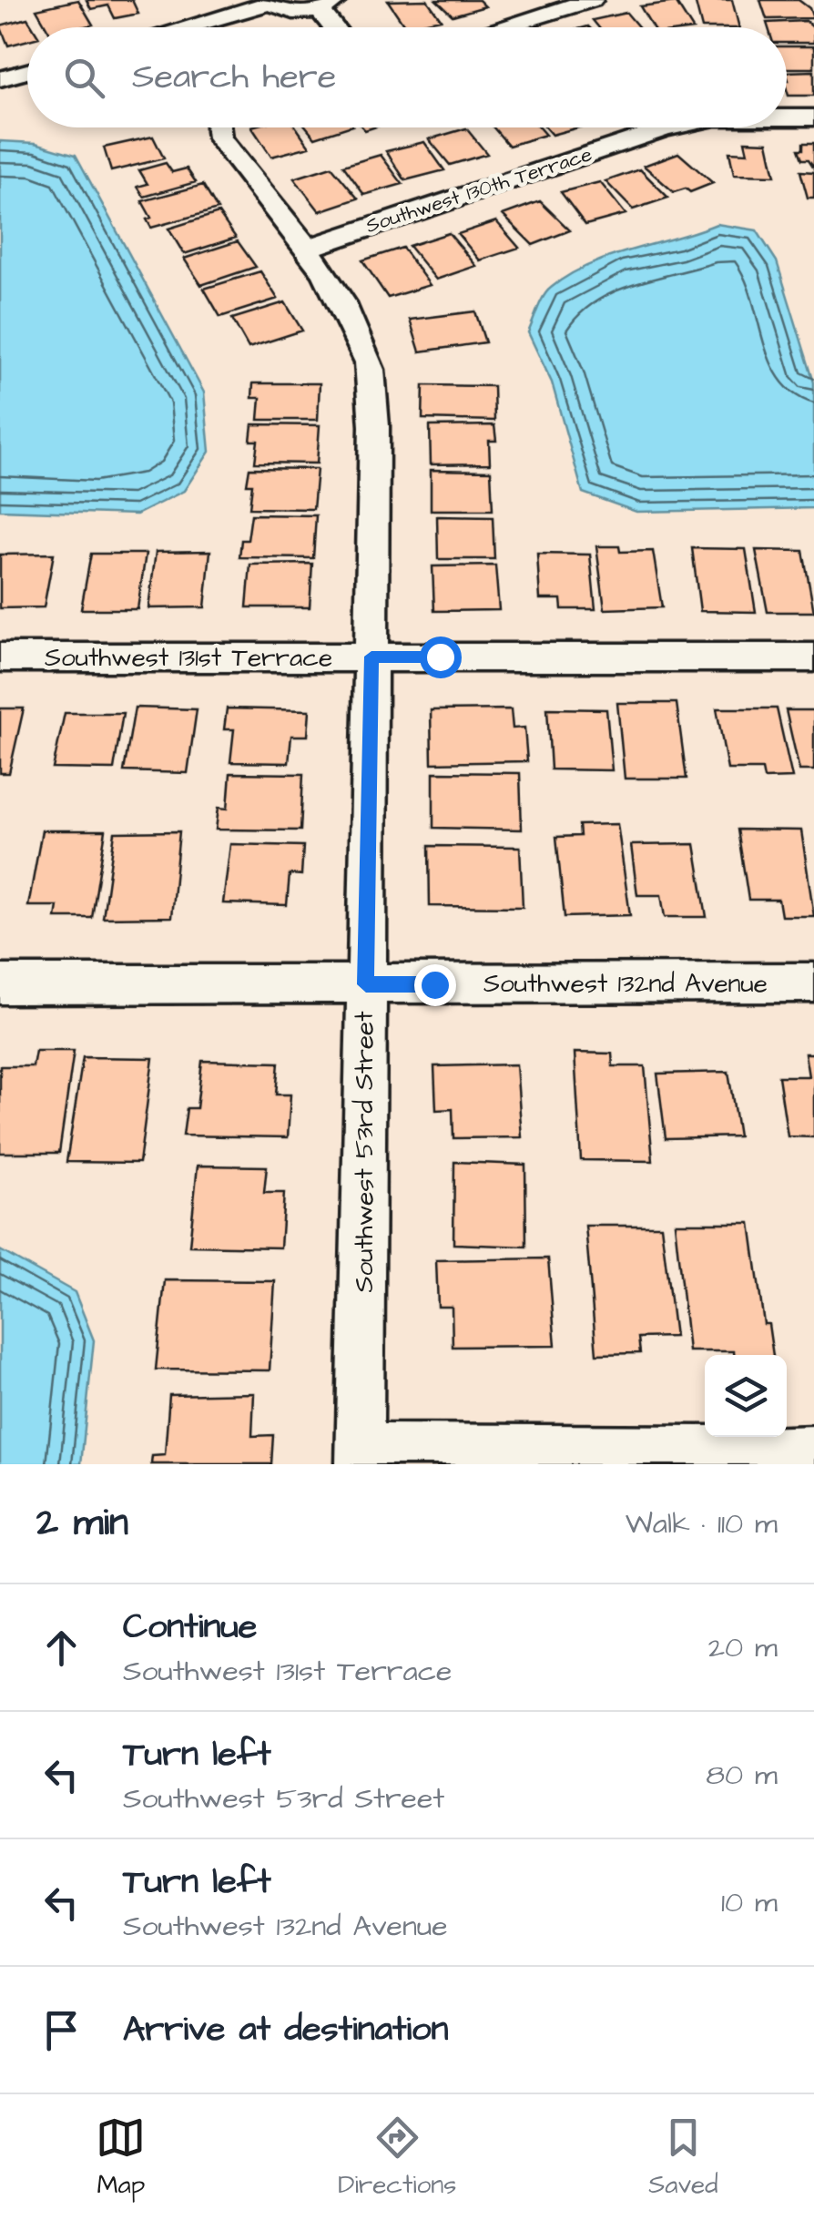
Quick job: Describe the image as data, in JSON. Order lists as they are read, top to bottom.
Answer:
{
  "streets": {
    "street": [
      "Southwest 130th Terrace",
      "Southwest 131st Terrace",
      "Southwest 132nd Avenue",
      "Southwest 53rd Street"
    ]
  },
  "crossings": [
    ["Southwest 130th Terrace", "Southwest 53rd Street"],
    ["Southwest 131st Terrace", "Southwest 53rd Street"],
    ["Southwest 132nd Avenue", "Southwest 53rd Street"]
  ],
  "page": {
    "search": "Search here",
    "heading": ["2 min", "Walk · 110 m"],
    "list": [
      ["Continue", "Southwest 131st Terrace", "20 m"],
      ["Turn left", "Southwest 53rd Street", "80 m"],
      ["Turn left", "Southwest 132nd Avenue", "10 m"],
      "Arrive at destination"
    ],
    "nav": ["Map", "Directions", "Saved"]
  }
}
